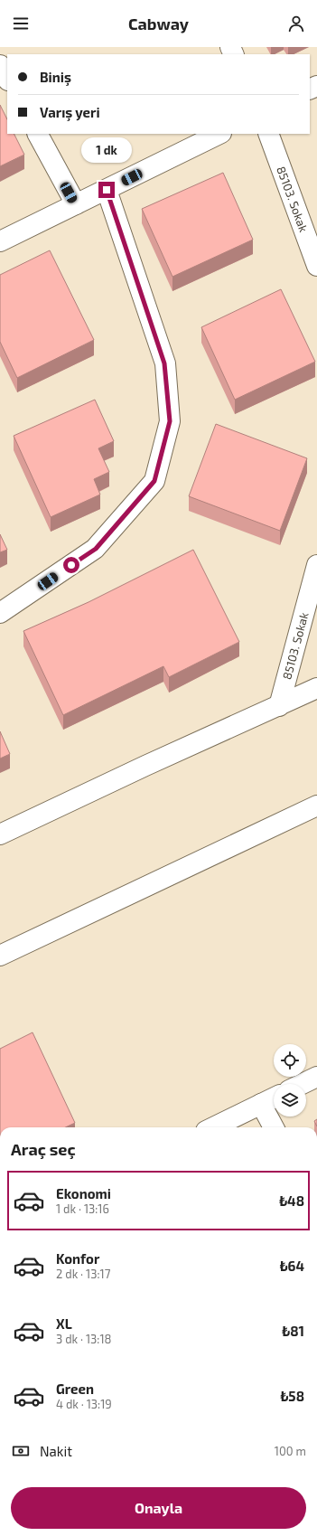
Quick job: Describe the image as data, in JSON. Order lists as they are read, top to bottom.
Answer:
{
  "streets": {
    "street": ["85103. Sokak"]
  },
  "page": {
    "header": "Cabway",
    "banner": ["Biniş", "Varış yeri"],
    "bubble": "1 dk",
    "heading": "Araç seç",
    "list": [
      {
        "name": "Ekonomi",
        "note": "1 dk · 13:16",
        "value": "₺48"
      },
      {
        "name": "Konfor",
        "note": "2 dk · 13:17",
        "value": "₺64"
      },
      {
        "name": "XL",
        "note": "3 dk · 13:18",
        "value": "₺81"
      },
      {
        "name": "Green",
        "note": "4 dk · 13:19",
        "value": "₺58"
      }
    ],
    "pay": ["Nakit", "100 m"],
    "buttons": "Onayla"
  }
}
